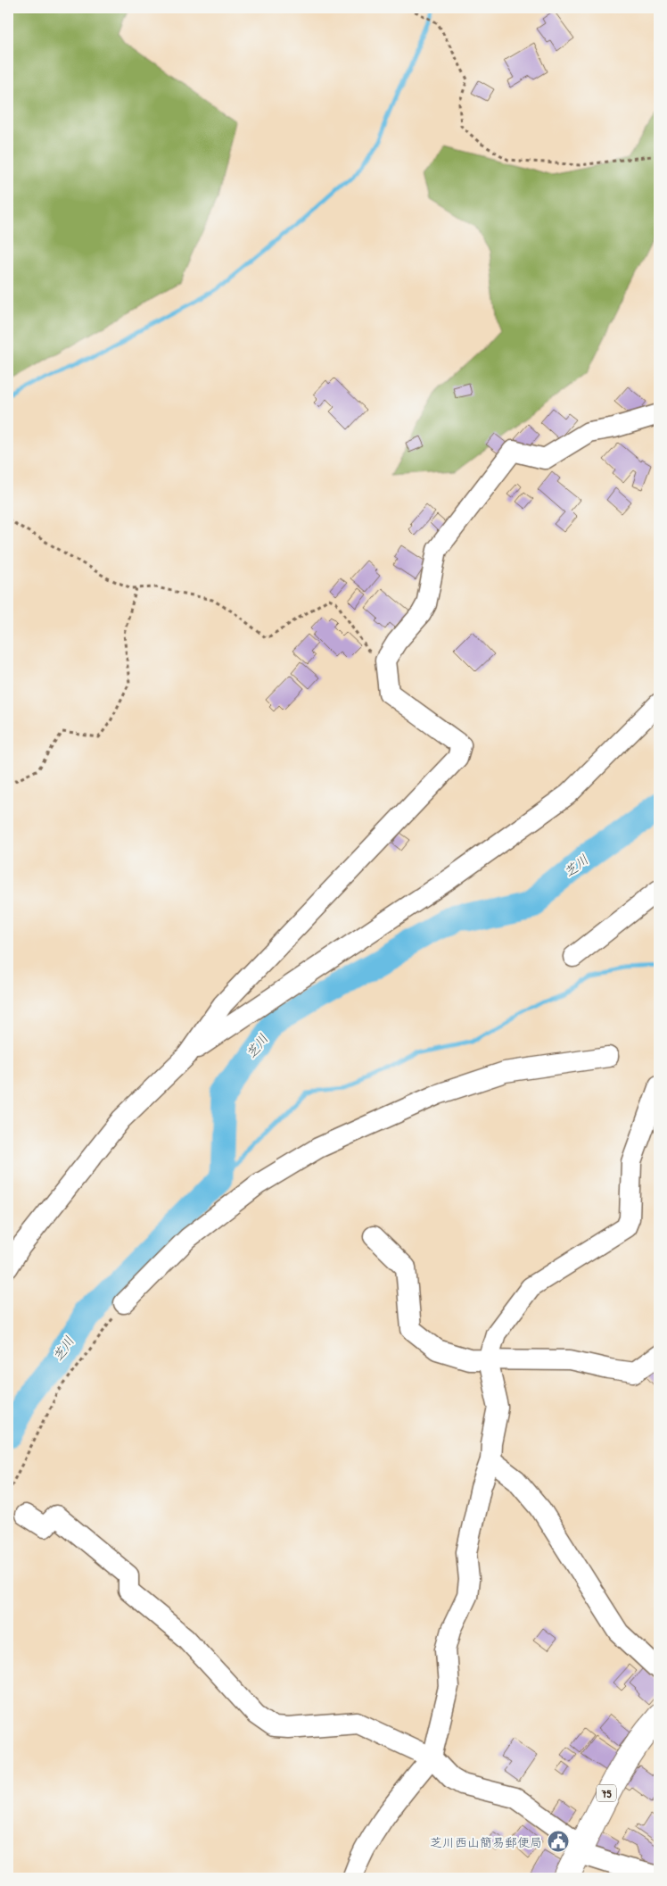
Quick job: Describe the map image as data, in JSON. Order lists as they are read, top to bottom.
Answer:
{
  "streets": {
    "main road": ["75"]
  },
  "water": ["芝川"],
  "places": {
    "public building": ["芝川西山簡易郵便局"]
  }
}
